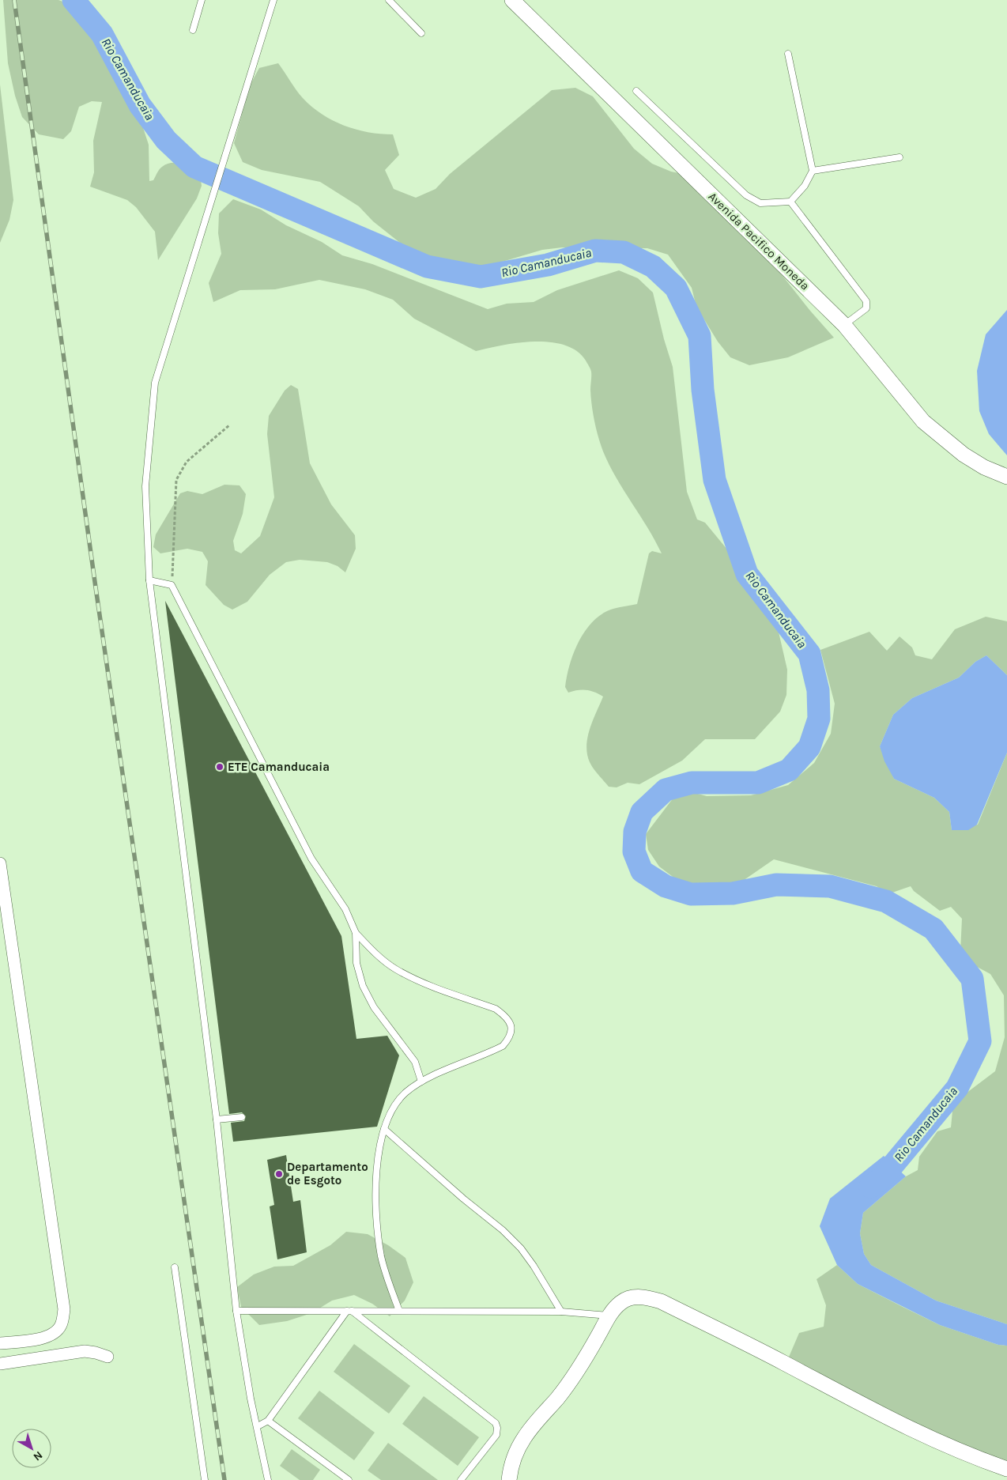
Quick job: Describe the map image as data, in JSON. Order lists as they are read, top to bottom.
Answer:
{
  "streets": {
    "street": ["Avenida Pacifico Moneda"]
  },
  "water": ["Rio Camanducaia"],
  "places": ["ETE Camanducaia", "Departamento de Esgoto"],
  "north": "bottom right"
}
